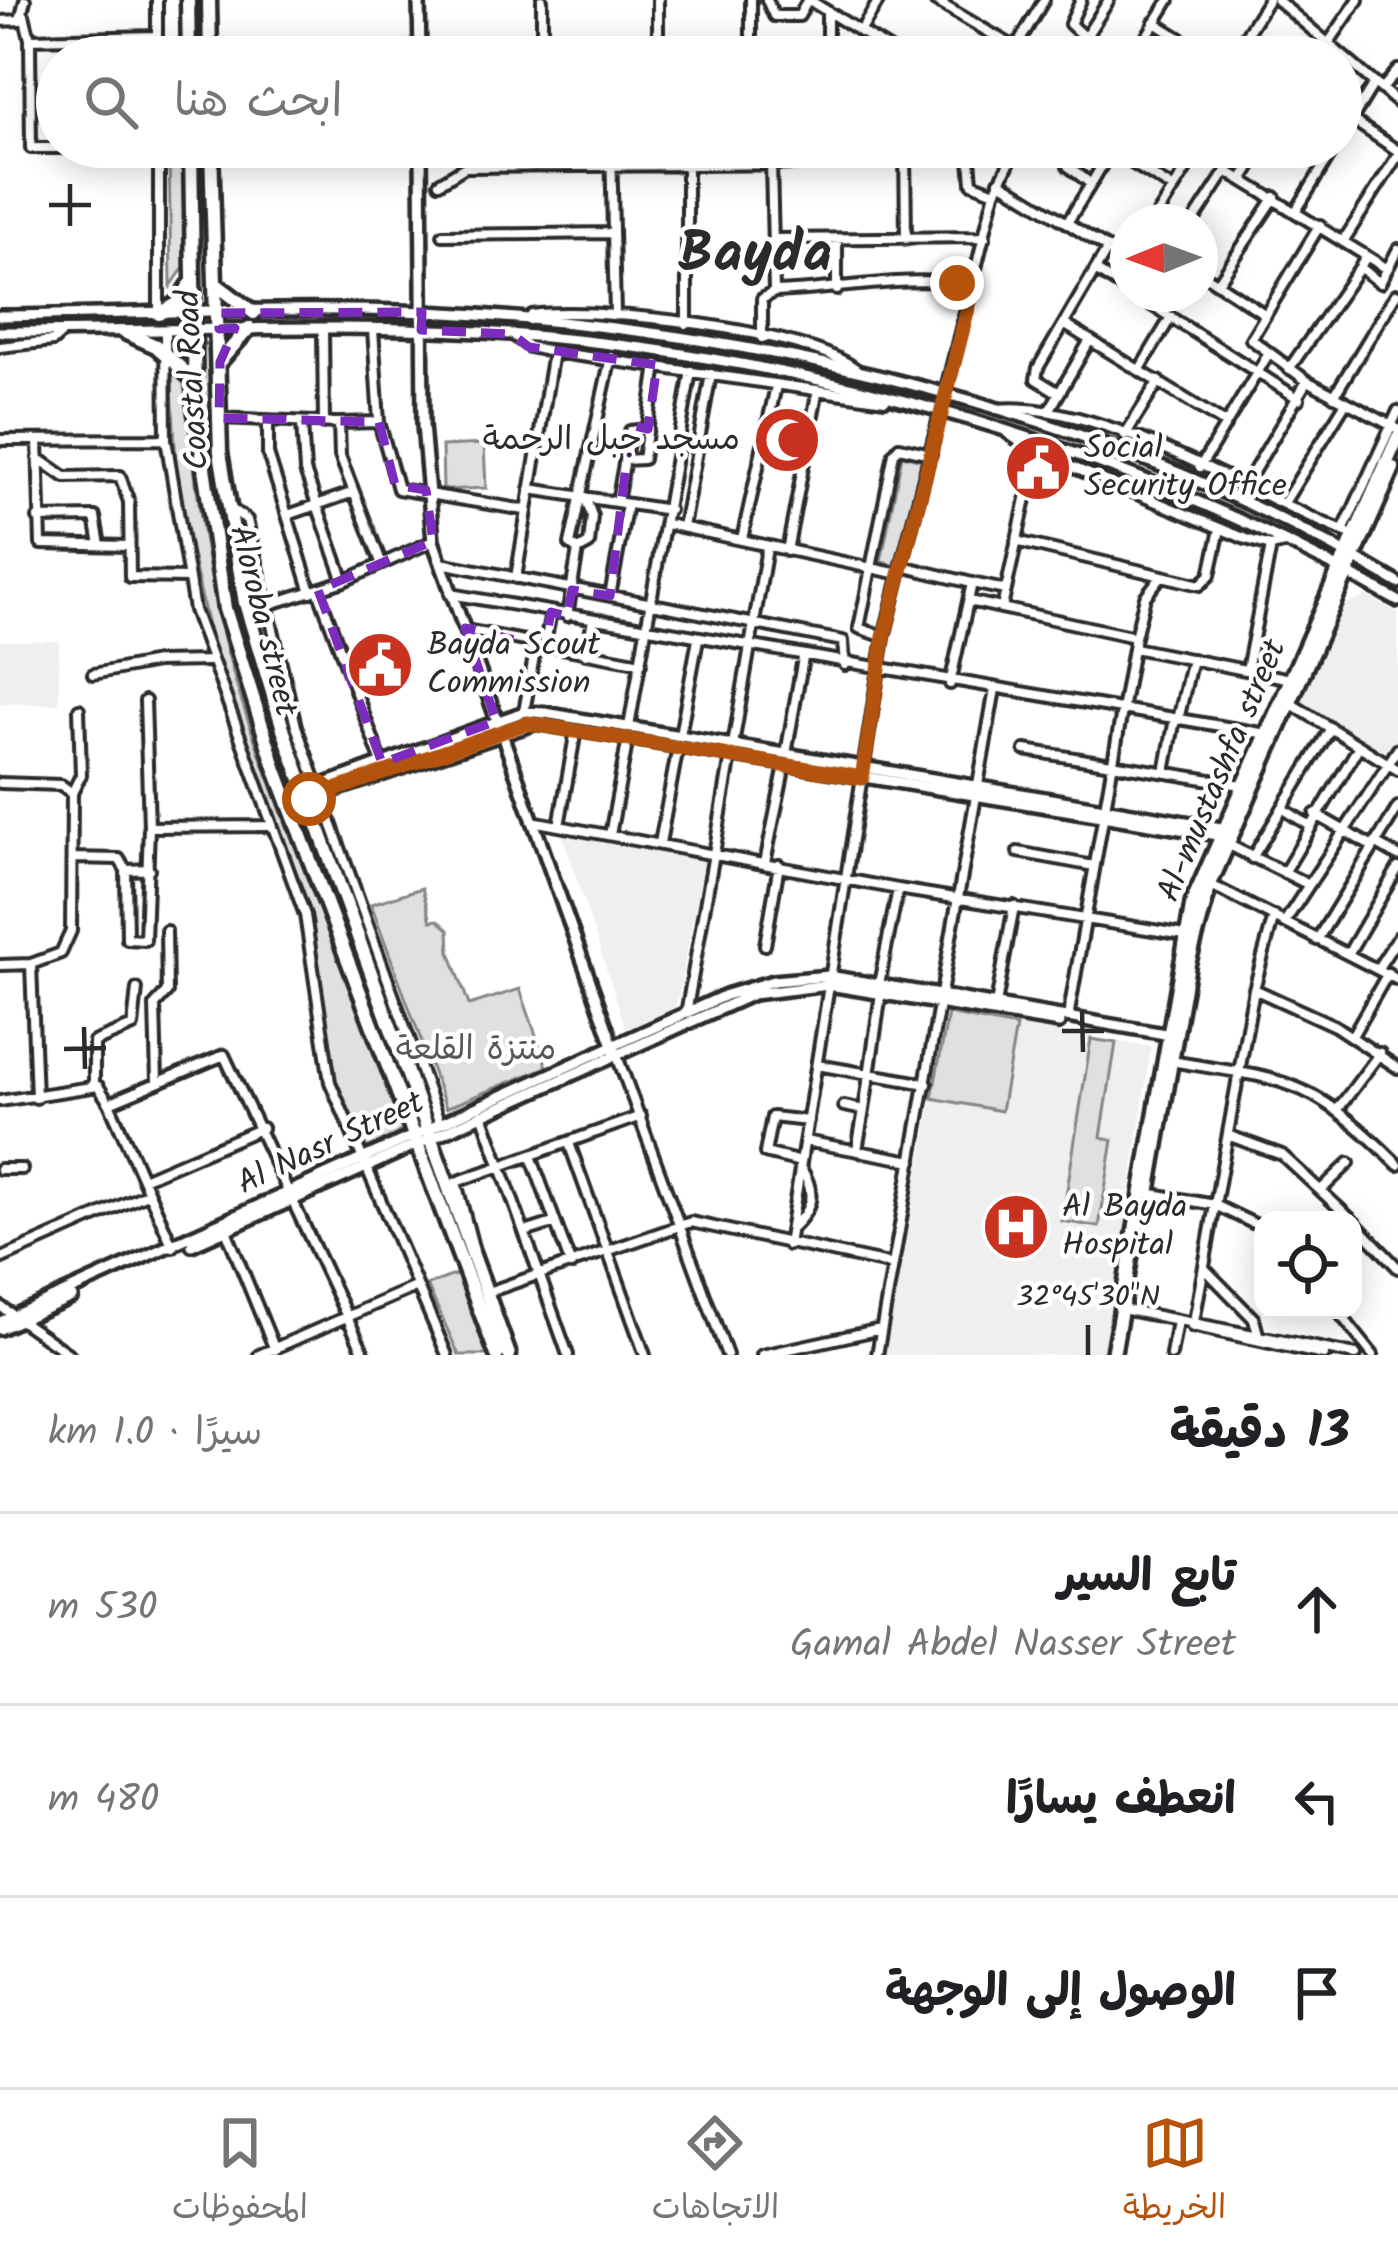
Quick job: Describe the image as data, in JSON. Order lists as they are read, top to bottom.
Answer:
{
  "streets": {
    "main road": ["Coastal Road", "Aloroba street", "Al-mustashfa street"],
    "street": ["Al Nasr Street"]
  },
  "crossings": [
    ["Coastal Road", "Al Nasr Street"],
    ["Aloroba street", "Al Nasr Street"],
    ["Al-mustashfa street", "Al Nasr Street"]
  ],
  "districts": ["Bayda"],
  "parks": ["منتزة القلعة"],
  "places": {
    "mosque": ["مسجد جبل الرحمة"],
    "public building": ["Social Security Office", "Bayda Scout Commission"],
    "hospital": ["Al Bayda Hospital"]
  },
  "north": "left",
  "page": {
    "search": "ابحث هنا",
    "heading": ["13 دقيقة", "سيرًا · 1.0 km"],
    "list": [
      ["تابع السير", "Gamal Abdel Nasser Street", "530 m"],
      ["انعطف يسارًا", "480 m"],
      "الوصول إلى الوجهة"
    ],
    "nav": ["الخريطة", "الاتجاهات", "المحفوظات"]
  },
  "coordinates": ["32°45'30\"N"]
}
